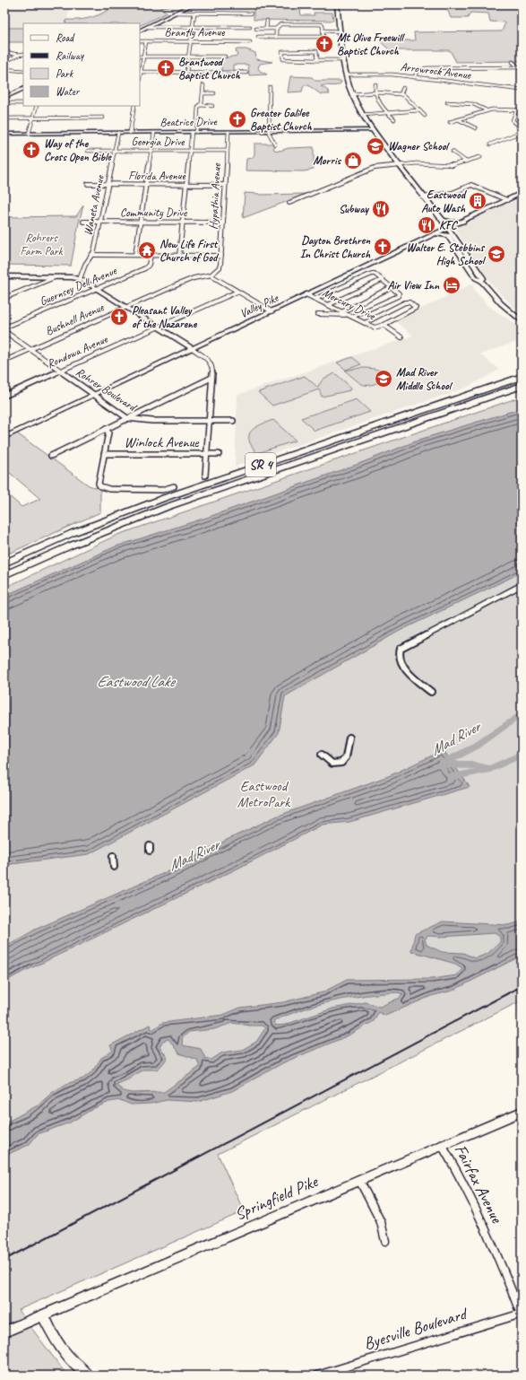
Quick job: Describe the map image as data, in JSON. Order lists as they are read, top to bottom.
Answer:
{
  "streets": {
    "highway": ["SR 4"],
    "street": [
      "Brantly Avenue",
      "Arrowrock Avenue",
      "Beatrice Drive",
      "Georgia Drive",
      "Florida Avenue",
      "Hypathia Avenue",
      "Waneta Avenue",
      "Community Drive",
      "Guernsey Dell Avenue",
      "Mercury Drive",
      "Valley Pike",
      "Bushnell Avenue",
      "Rondowa Avenue",
      "Rohrer Boulevard",
      "Winlock Avenue",
      "Fairfax Avenue",
      "Springfield Pike",
      "Byesville Boulevard"
    ]
  },
  "crossings": [
    ["Beatrice Drive", "Hypathia Avenue"],
    ["Beatrice Drive", "Waneta Avenue"],
    ["Georgia Drive", "Hypathia Avenue"],
    ["Georgia Drive", "Waneta Avenue"],
    ["Florida Avenue", "Hypathia Avenue"],
    ["Florida Avenue", "Waneta Avenue"],
    ["Hypathia Avenue", "Community Drive"],
    ["Hypathia Avenue", "Bushnell Avenue"],
    ["Waneta Avenue", "Community Drive"],
    ["Mercury Drive", "Valley Pike"],
    ["Valley Pike", "Rohrer Boulevard"],
    ["Bushnell Avenue", "Rohrer Boulevard"],
    ["Rondowa Avenue", "Rohrer Boulevard"],
    ["Fairfax Avenue", "Springfield Pike"],
    ["Fairfax Avenue", "Byesville Boulevard"]
  ],
  "water": ["Eastwood Lake", "Mad River"],
  "parks": ["Rohrers Farm Park", "Eastwood MetroPark"],
  "places": {
    "church": [
      "Mt Olive Freewill Baptist Church",
      "Brantwood Baptist Church",
      "Greater Galilee Baptist Church",
      "Way of the Cross Open Bible",
      "Dayton Brethren In Christ Church",
      "Pleasant Valley of the Nazarene"
    ],
    "school or university": ["Wagner School", "Walter E. Stebbins High School", "Mad River Middle School"],
    "shop": ["Morris"],
    "building": ["Eastwood Auto Wash"],
    "restaurant": ["Subway", "KFC"],
    "temple": ["New Life First Church of God"],
    "hotel": ["Air View Inn"]
  },
  "legend": [
    "Road",
    "Railway",
    "Park",
    "Water"
  ]
}
